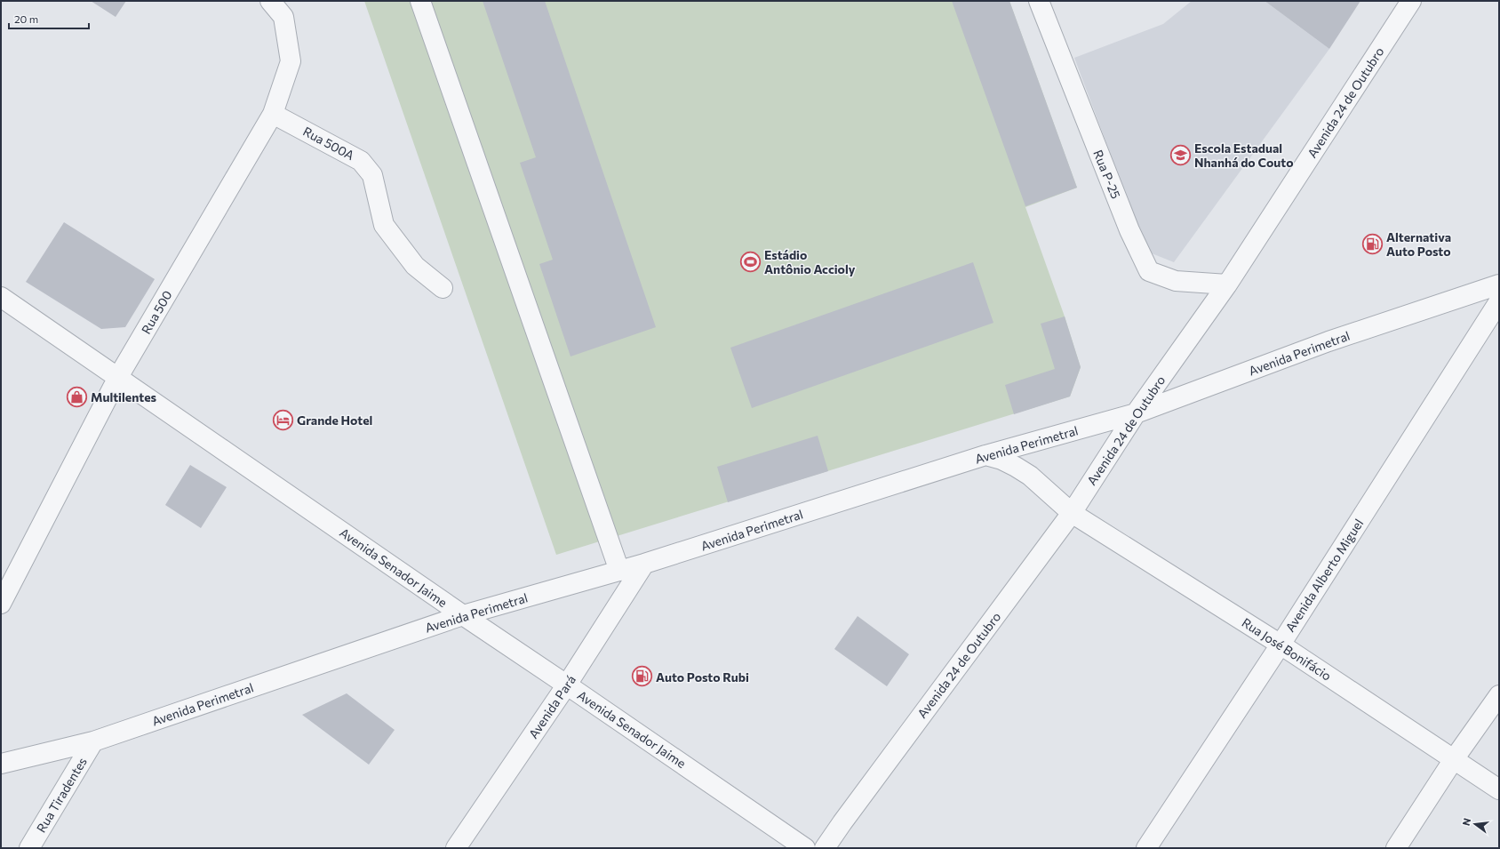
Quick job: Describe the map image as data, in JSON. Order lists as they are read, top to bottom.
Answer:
{
  "streets": {
    "street": [
      "Avenida 24 de Outubro",
      "Rua 500A",
      "Rua P-25",
      "Rua 500",
      "Avenida Perimetral",
      "Avenida Senador Jaime",
      "Avenida Alberto Miguel",
      "Rua José Bonifácio",
      "Avenida Pará",
      "Rua Tiradentes"
    ]
  },
  "crossings": [
    ["Avenida 24 de Outubro", "Rua P-25"],
    ["Avenida 24 de Outubro", "Avenida Perimetral"],
    ["Avenida 24 de Outubro", "Rua José Bonifácio"],
    ["Rua 500A", "Rua 500"],
    ["Rua 500", "Avenida Senador Jaime"],
    ["Avenida Perimetral", "Avenida Senador Jaime"],
    ["Avenida Perimetral", "Rua José Bonifácio"],
    ["Avenida Perimetral", "Avenida Pará"],
    ["Avenida Perimetral", "Rua Tiradentes"],
    ["Avenida Senador Jaime", "Avenida Pará"],
    ["Avenida Alberto Miguel", "Rua José Bonifácio"]
  ],
  "places": {
    "school or university": ["Escola Estadual Nhanhá do Couto"],
    "fuel station": ["Alternativa Auto Posto", "Auto Posto Rubi"],
    "sports": ["Estádio Antônio Accioly"],
    "shop": ["Multilentes"],
    "hotel": ["Grande Hotel"]
  },
  "scale_bar": "20 m",
  "north": "left"
}
